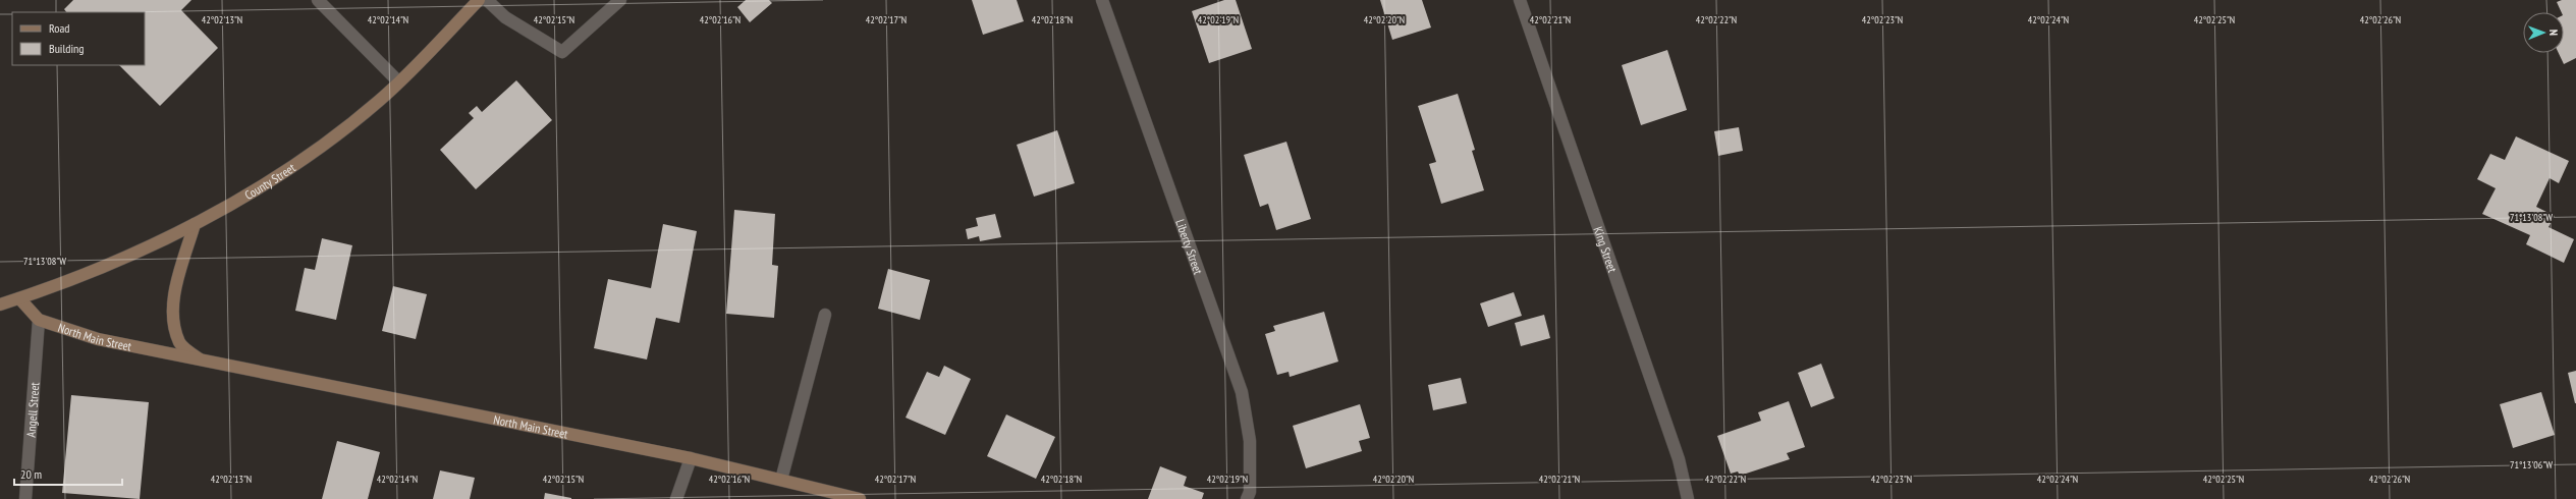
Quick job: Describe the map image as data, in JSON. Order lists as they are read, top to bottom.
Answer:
{
  "streets": {
    "street": [
      "County Street",
      "Liberty Street",
      "King Street",
      "North Main Street",
      "Angell Street"
    ]
  },
  "crossings": [
    ["County Street", "North Main Street"],
    ["North Main Street", "Angell Street"]
  ],
  "legend": ["Road", "Building"],
  "scale_bar": "20 m",
  "north": "right",
  "coordinates": [
    "42°02'13\"N",
    "42°02'14\"N",
    "42°02'15\"N",
    "42°02'16\"N",
    "42°02'17\"N",
    "42°02'18\"N",
    "42°02'19\"N",
    "42°02'20\"N",
    "42°02'21\"N",
    "42°02'22\"N",
    "42°02'23\"N",
    "42°02'24\"N",
    "42°02'25\"N",
    "42°02'26\"N",
    "71°13'08\"W",
    "71°13'06\"W"
  ]
}
